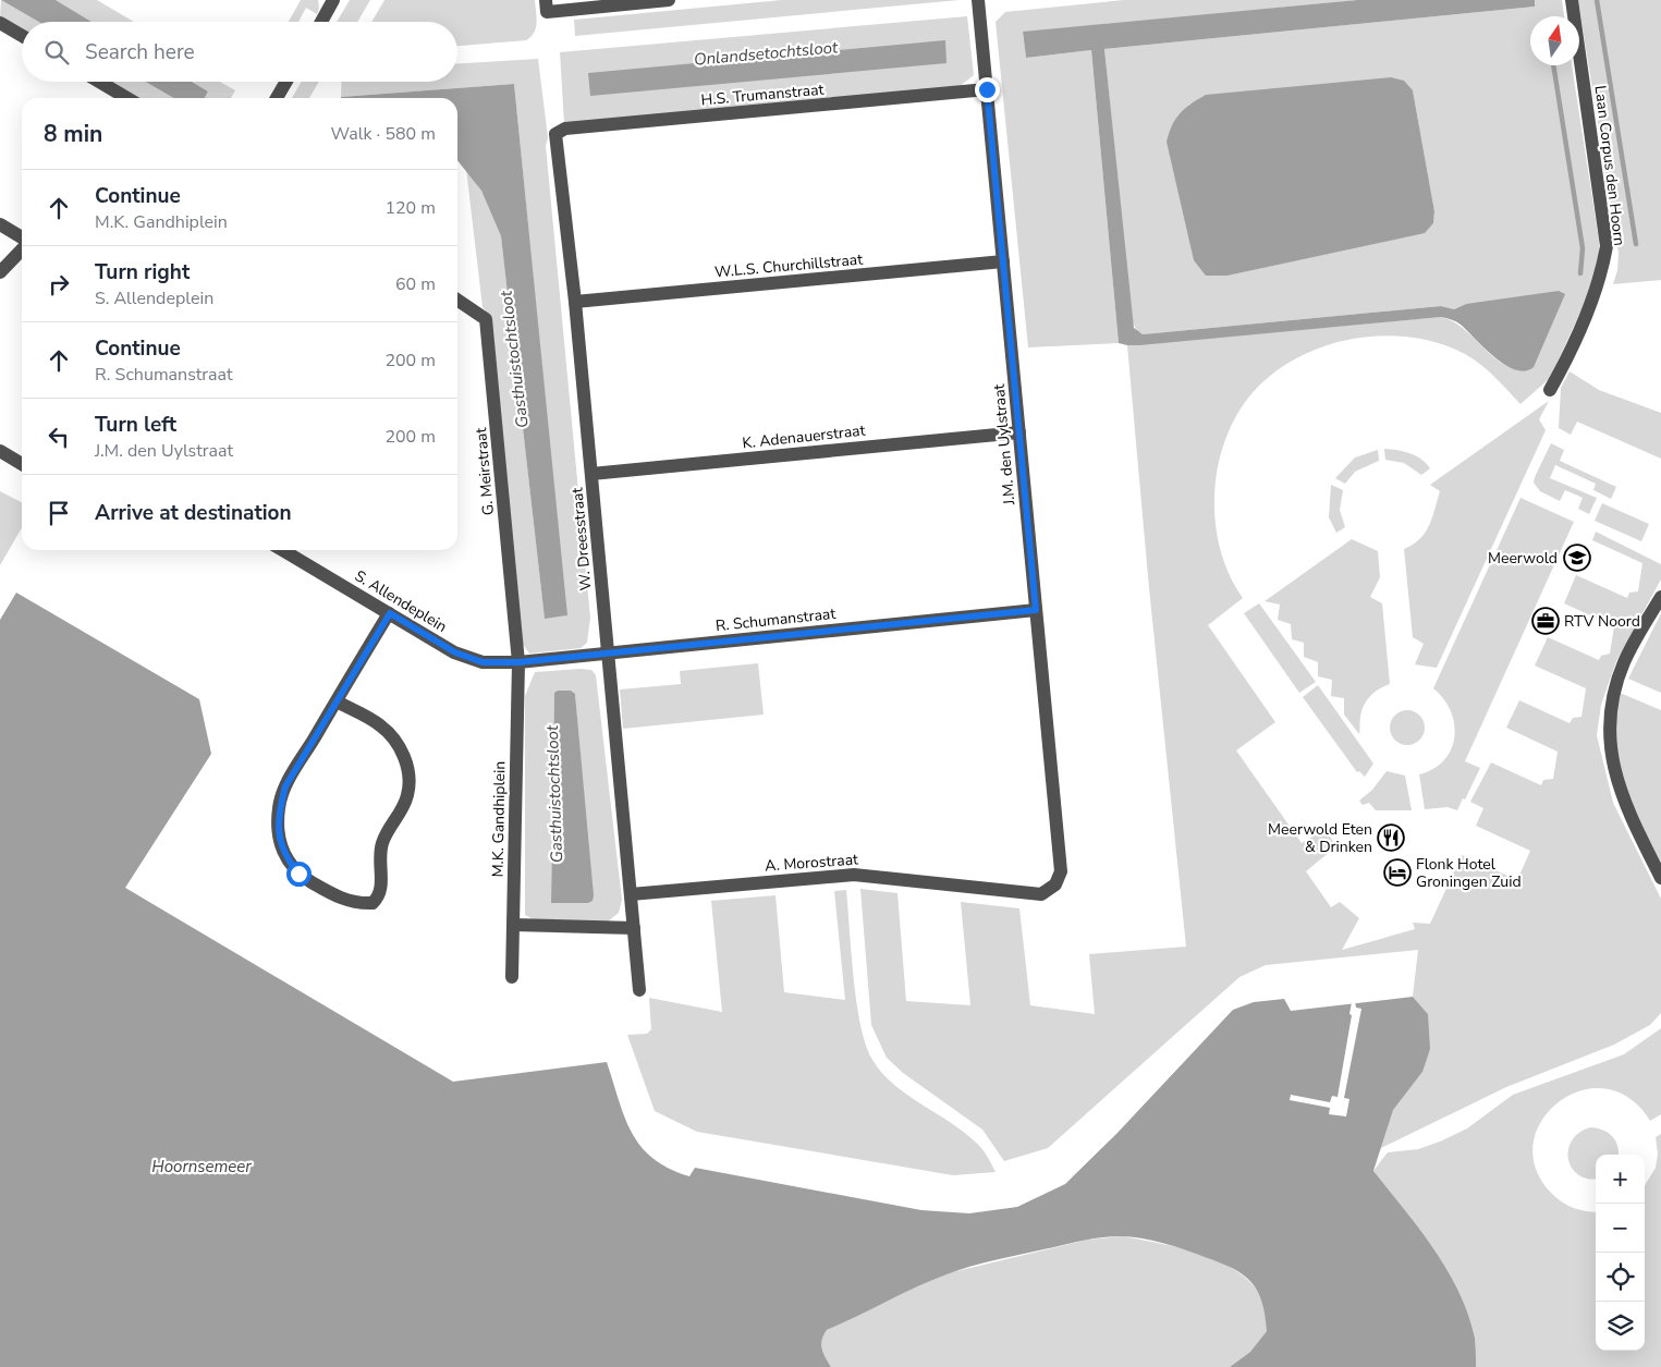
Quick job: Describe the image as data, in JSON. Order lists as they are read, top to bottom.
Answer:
{
  "streets": {
    "street": [
      "H.S. Trumanstraat",
      "Laan Corpus den Hoorn",
      "W.L.S. Churchillstraat",
      "K. Adenauerstraat",
      "J.M. den Uylstraat",
      "G. Meirstraat",
      "W. Dreesstraat",
      "S. Allendeplein",
      "R. Schumanstraat",
      "M.K. Gandhiplein",
      "A. Morostraat"
    ]
  },
  "crossings": [
    ["H.S. Trumanstraat", "J.M. den Uylstraat"],
    ["H.S. Trumanstraat", "W. Dreesstraat"],
    ["W.L.S. Churchillstraat", "J.M. den Uylstraat"],
    ["W.L.S. Churchillstraat", "W. Dreesstraat"],
    ["K. Adenauerstraat", "J.M. den Uylstraat"],
    ["K. Adenauerstraat", "W. Dreesstraat"],
    ["J.M. den Uylstraat", "R. Schumanstraat"],
    ["J.M. den Uylstraat", "A. Morostraat"],
    ["G. Meirstraat", "S. Allendeplein"],
    ["G. Meirstraat", "R. Schumanstraat"],
    ["G. Meirstraat", "M.K. Gandhiplein"],
    ["W. Dreesstraat", "R. Schumanstraat"],
    ["W. Dreesstraat", "A. Morostraat"],
    ["S. Allendeplein", "R. Schumanstraat"],
    ["S. Allendeplein", "M.K. Gandhiplein"],
    ["R. Schumanstraat", "M.K. Gandhiplein"]
  ],
  "water": ["Onlandsetochtsloot", "Gasthuistochtsloot", "Hoornsemeer"],
  "places": {
    "school or university": ["Meerwold"],
    "office": ["RTV Noord"],
    "restaurant": ["Meerwold Eten & Drinken"],
    "hotel": ["Flonk Hotel Groningen Zuid"]
  },
  "north": "top",
  "page": {
    "search": "Search here",
    "heading": ["8 min", "Walk · 580 m"],
    "list": [
      ["Continue", "M.K. Gandhiplein", "120 m"],
      ["Turn right", "S. Allendeplein", "60 m"],
      ["Continue", "R. Schumanstraat", "200 m"],
      ["Turn left", "J.M. den Uylstraat", "200 m"],
      "Arrive at destination"
    ],
    "map_buttons": ["+", "−"]
  }
}
